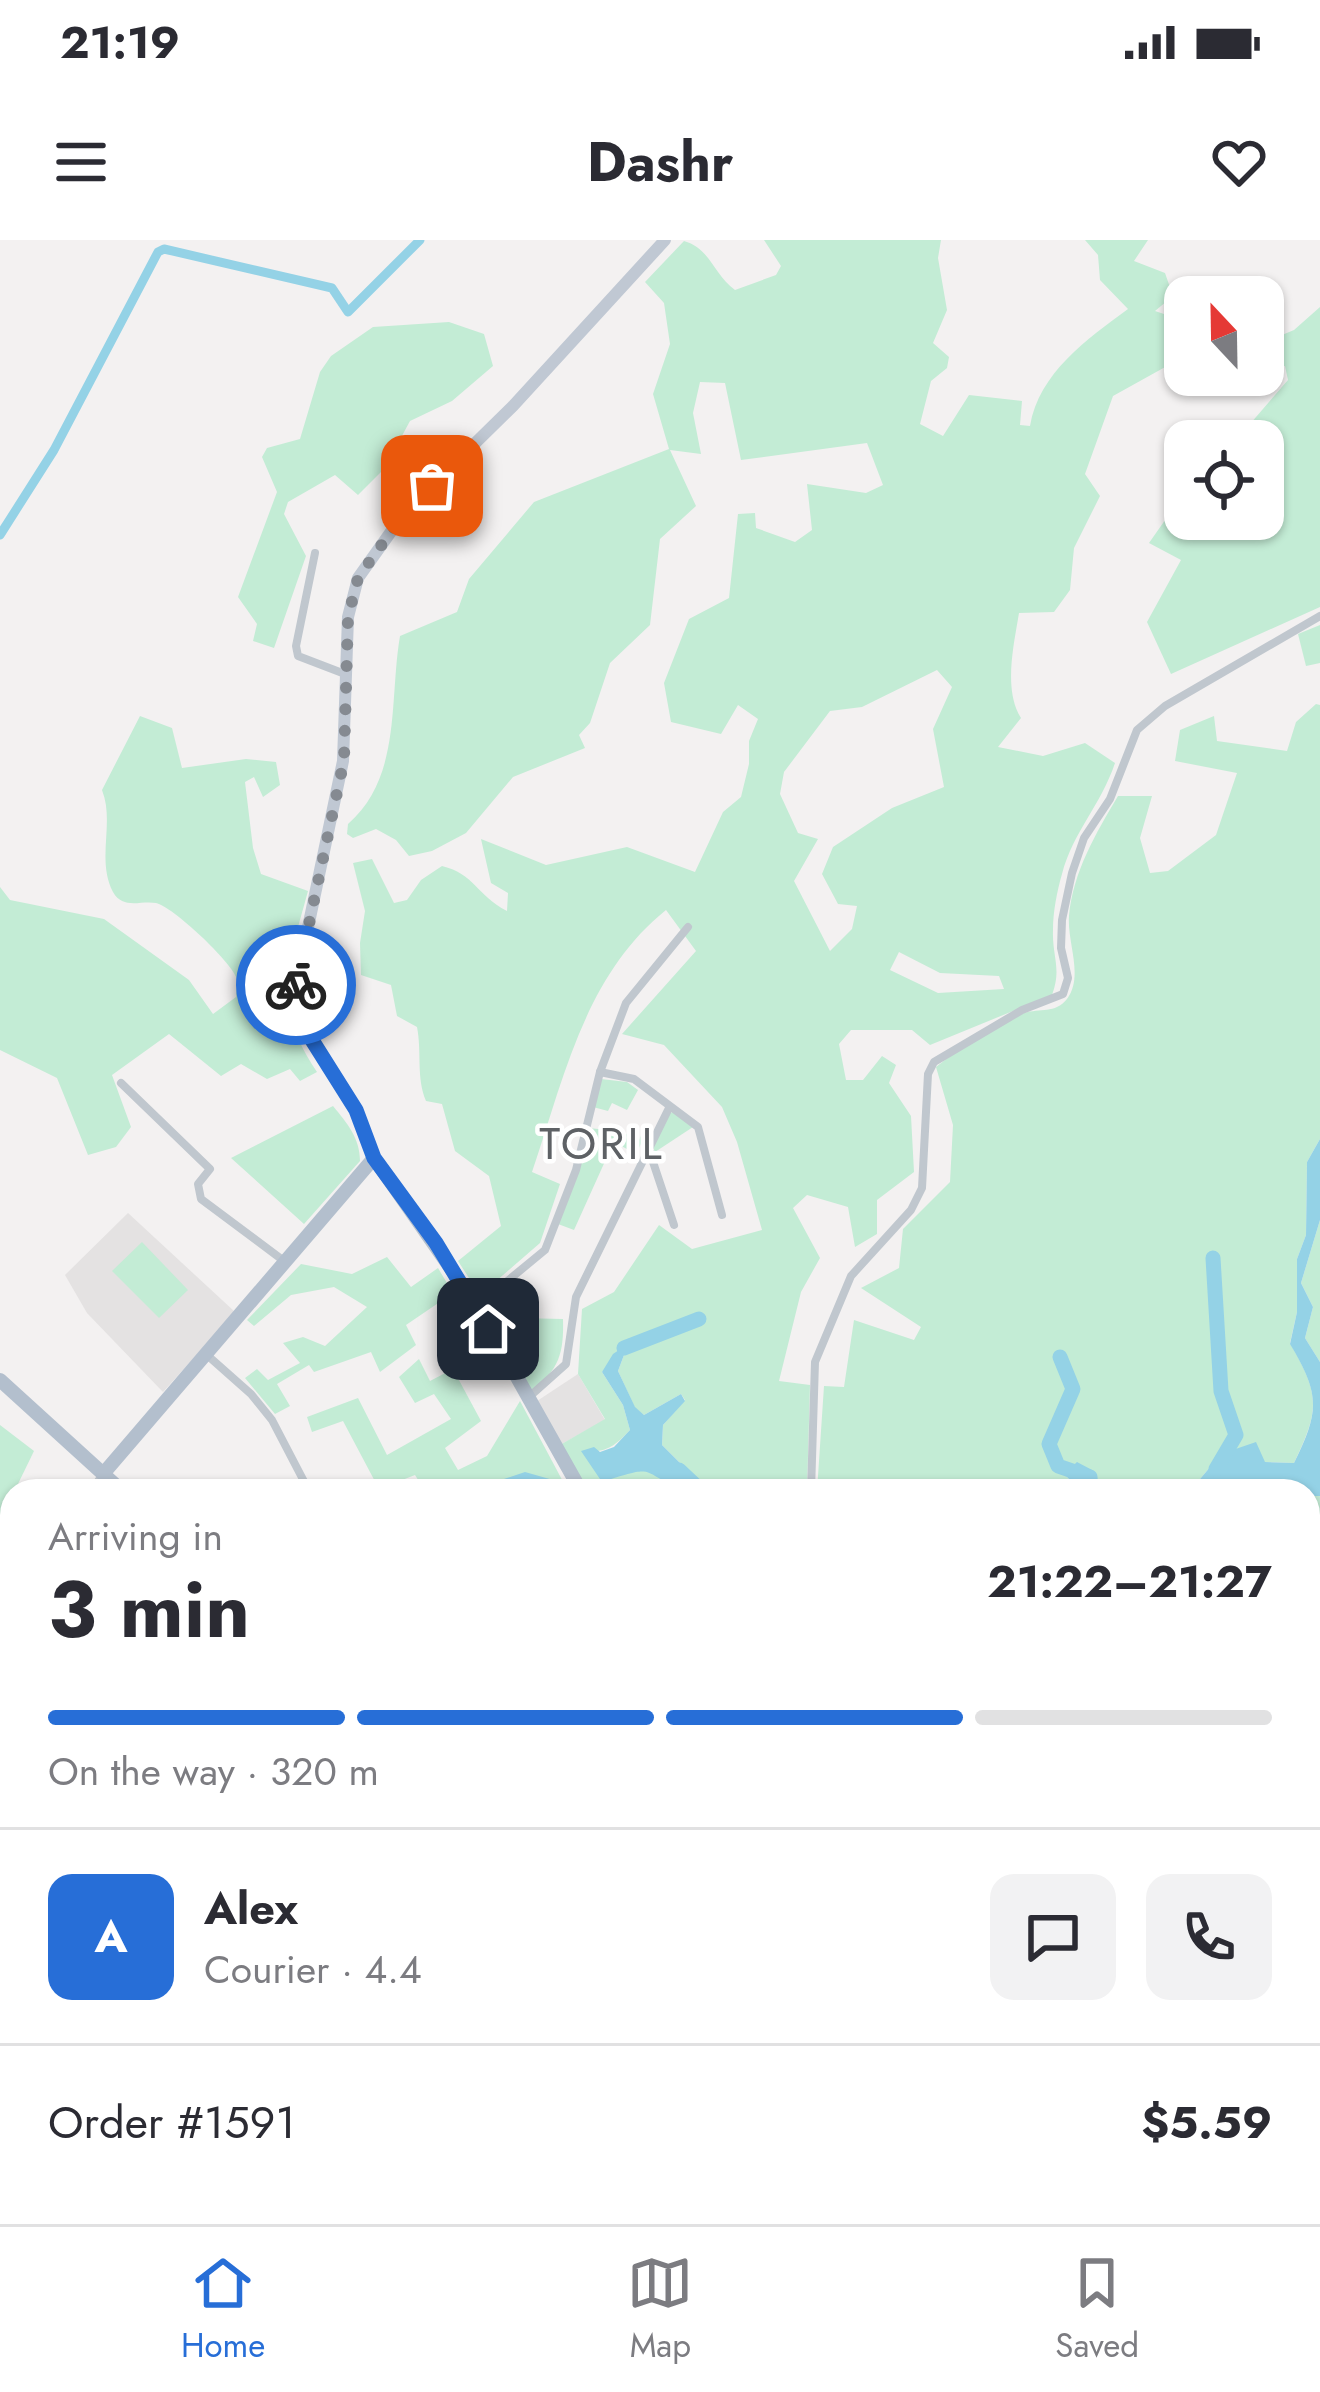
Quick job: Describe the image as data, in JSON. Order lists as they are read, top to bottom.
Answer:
{
  "districts": ["TORIL"],
  "north": "top",
  "page": {
    "status": "21:19",
    "header": "Dashr",
    "heading": ["3 min", "Arriving in", "21:22–21:27"],
    "panel": [
      "Alex",
      "Courier · 4.4",
      "Order #1591",
      "$5.59"
    ],
    "bar": "On the way · 320 m",
    "round": "A",
    "tabs": ["Home", "Map", "Saved"]
  }
}
